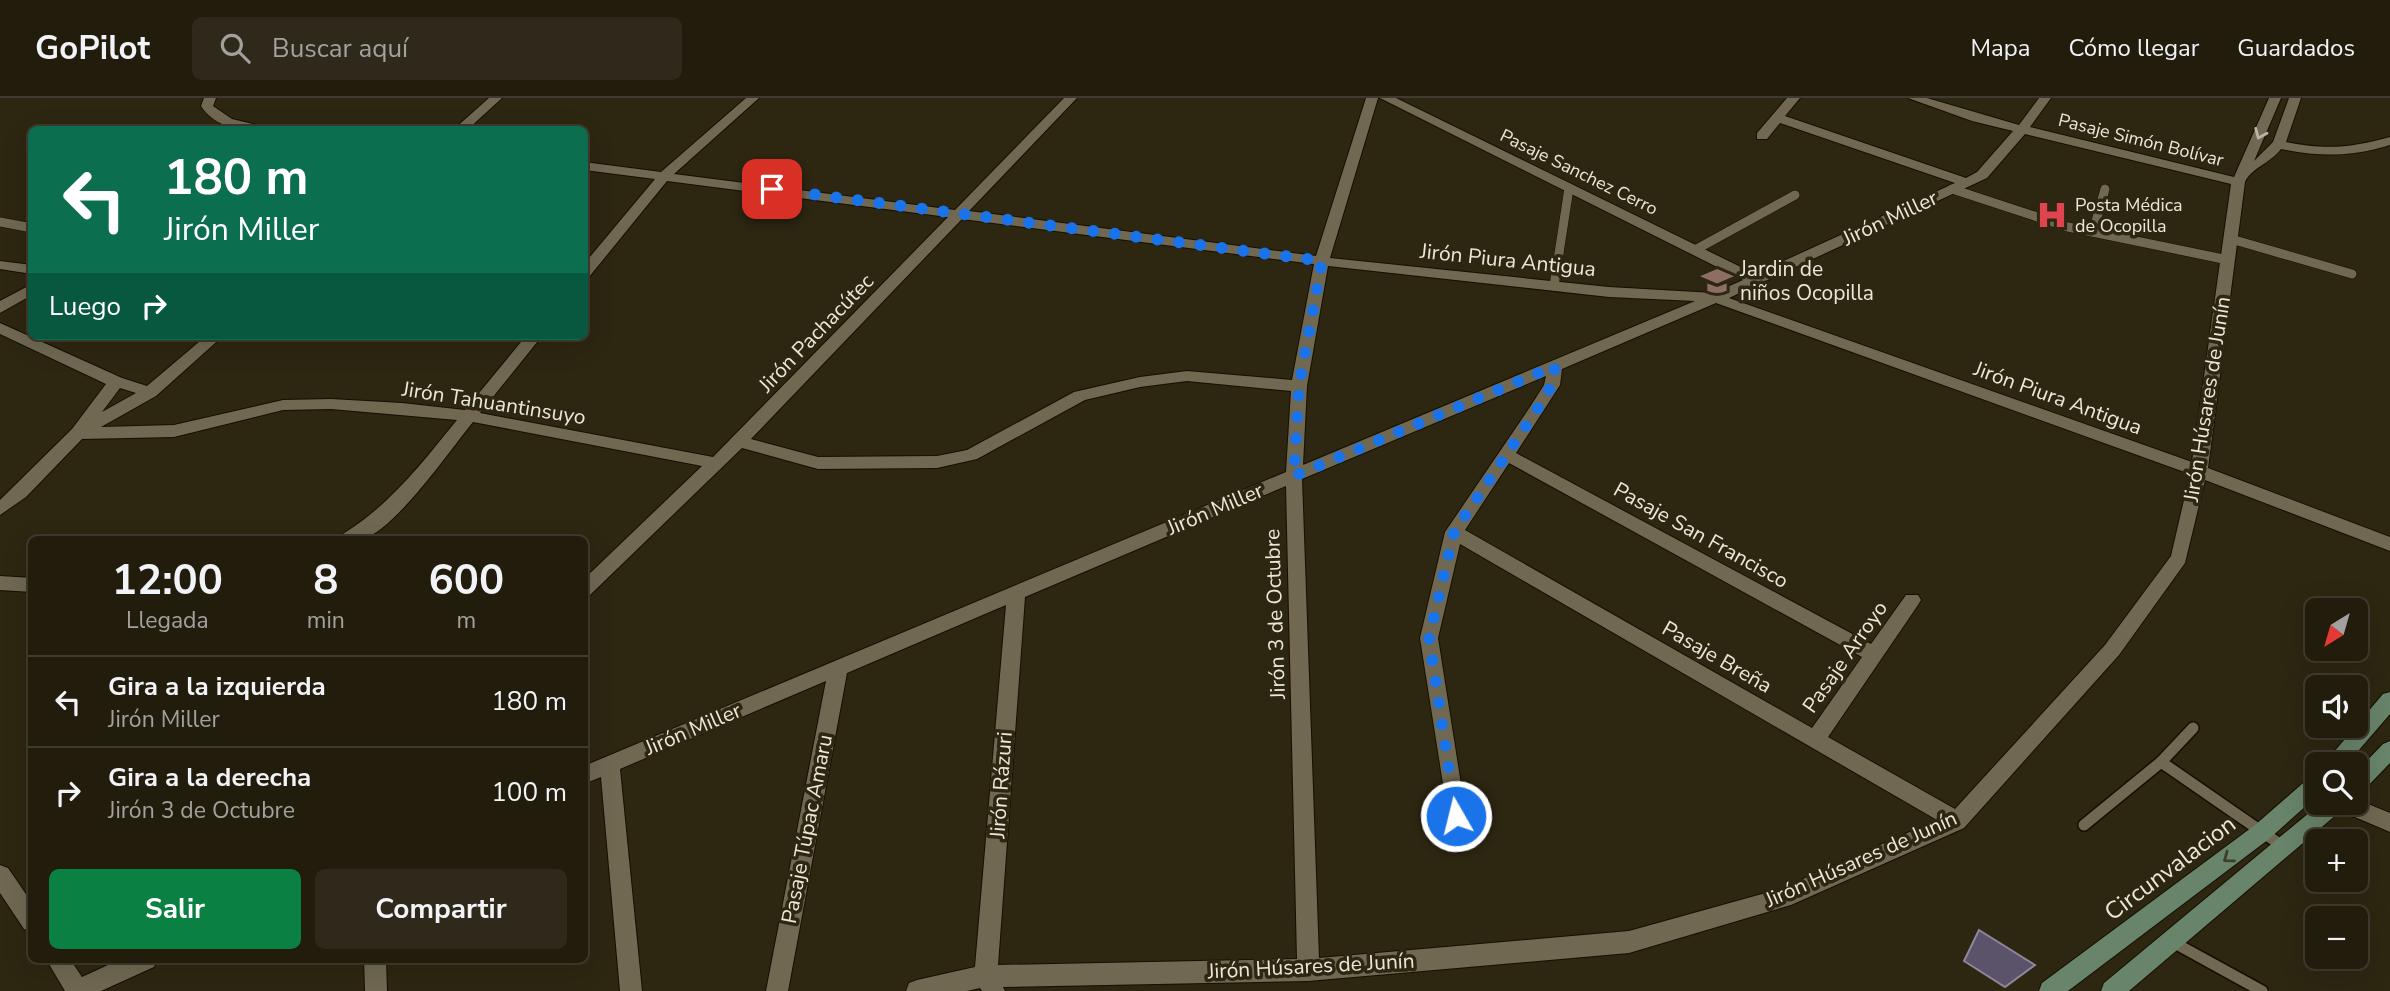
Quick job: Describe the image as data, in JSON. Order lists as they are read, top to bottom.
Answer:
{
  "streets": {
    "street": [
      "Pasaje Simón Bolívar",
      "Pasaje Sanchez Cerro",
      "Jirón Miller",
      "Jirón Piura Antigua",
      "Jirón Pachacútec",
      "Jirón Húsares de Junín",
      "Jirón Tahuantinsuyo",
      "Pasaje San Francisco",
      "Jirón 3 de Octubre",
      "Pasaje Breña",
      "Pasaje Arroyo",
      "Jirón Rázuri",
      "Pasaje Túpac Amaru",
      "Circunvalacion"
    ]
  },
  "crossings": [
    ["Pasaje Simón Bolívar", "Jirón Miller"],
    ["Pasaje Simón Bolívar", "Jirón Húsares de Junín"],
    ["Pasaje Sanchez Cerro", "Jirón Miller"],
    ["Jirón Miller", "Jirón Piura Antigua"],
    ["Jirón Miller", "Jirón 3 de Octubre"],
    ["Jirón Miller", "Jirón Rázuri"],
    ["Jirón Miller", "Pasaje Túpac Amaru"],
    ["Jirón Piura Antigua", "Jirón Pachacútec"],
    ["Jirón Piura Antigua", "Jirón Húsares de Junín"],
    ["Jirón Piura Antigua", "Jirón 3 de Octubre"],
    ["Jirón Pachacútec", "Jirón Tahuantinsuyo"],
    ["Jirón Húsares de Junín", "Jirón 3 de Octubre"],
    ["Jirón Húsares de Junín", "Pasaje Breña"],
    ["Jirón Húsares de Junín", "Jirón Rázuri"],
    ["Pasaje San Francisco", "Pasaje Arroyo"],
    ["Pasaje Breña", "Pasaje Arroyo"]
  ],
  "places": {
    "hospital": ["Posta Médica de Ocopilla"],
    "school or university": ["Jardin de niños Ocopilla"]
  },
  "north": "bottom left",
  "page": {
    "header": "GoPilot",
    "search": "Buscar aquí",
    "nav": ["Mapa", "Cómo llegar", "Guardados"],
    "turn": ["180 m", "Jirón Miller"],
    "then": "Luego",
    "eta": [
      "12:00",
      "Llegada",
      "8",
      "min",
      "600",
      "m"
    ],
    "map_buttons": ["+", "−"],
    "list": [
      {
        "name": "Gira a la izquierda",
        "note": "Jirón Miller",
        "value": "180 m"
      },
      {
        "name": "Gira a la derecha",
        "note": "Jirón 3 de Octubre",
        "value": "100 m"
      }
    ],
    "buttons": ["Salir", "Compartir"]
  }
}
